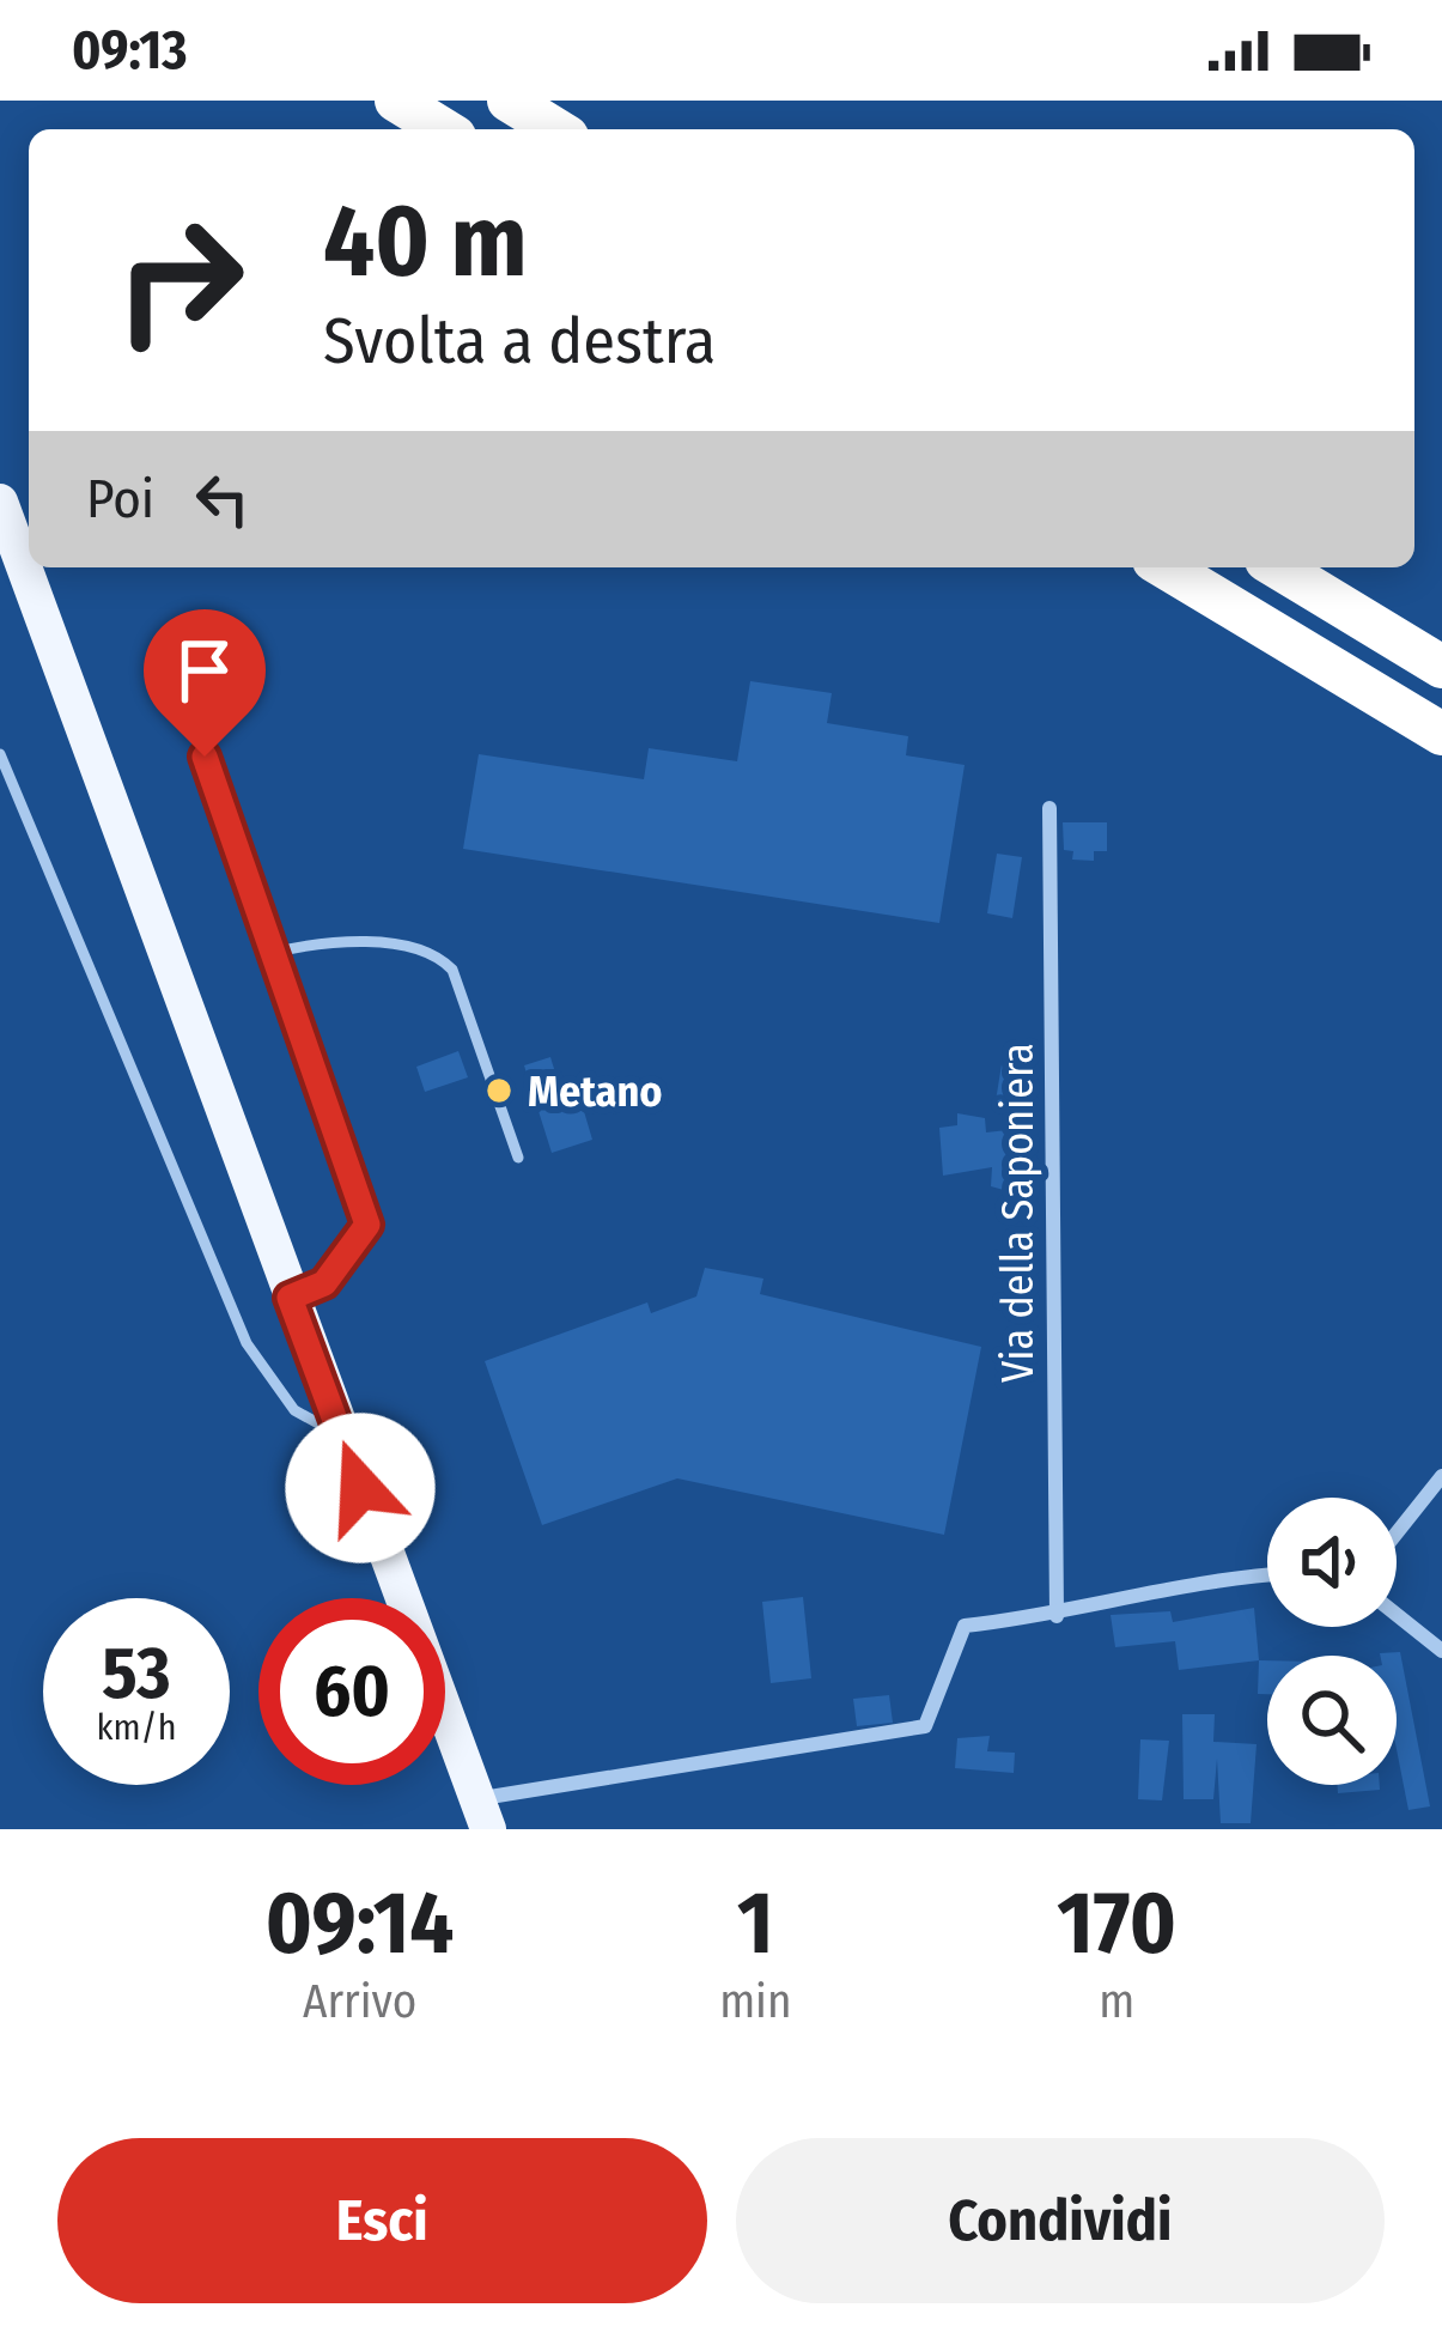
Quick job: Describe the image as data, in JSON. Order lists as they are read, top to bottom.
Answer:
{
  "streets": {
    "street": ["Via della Saponiera"]
  },
  "places": ["Metano"],
  "page": {
    "status": "09:13",
    "turn": ["40 m", "Svolta a destra"],
    "then": "Poi",
    "speed": "53 km/h",
    "limit": "60",
    "eta": [
      "09:14",
      "Arrivo",
      "1",
      "min",
      "170",
      "m"
    ],
    "buttons": ["Esci", "Condividi"]
  }
}
